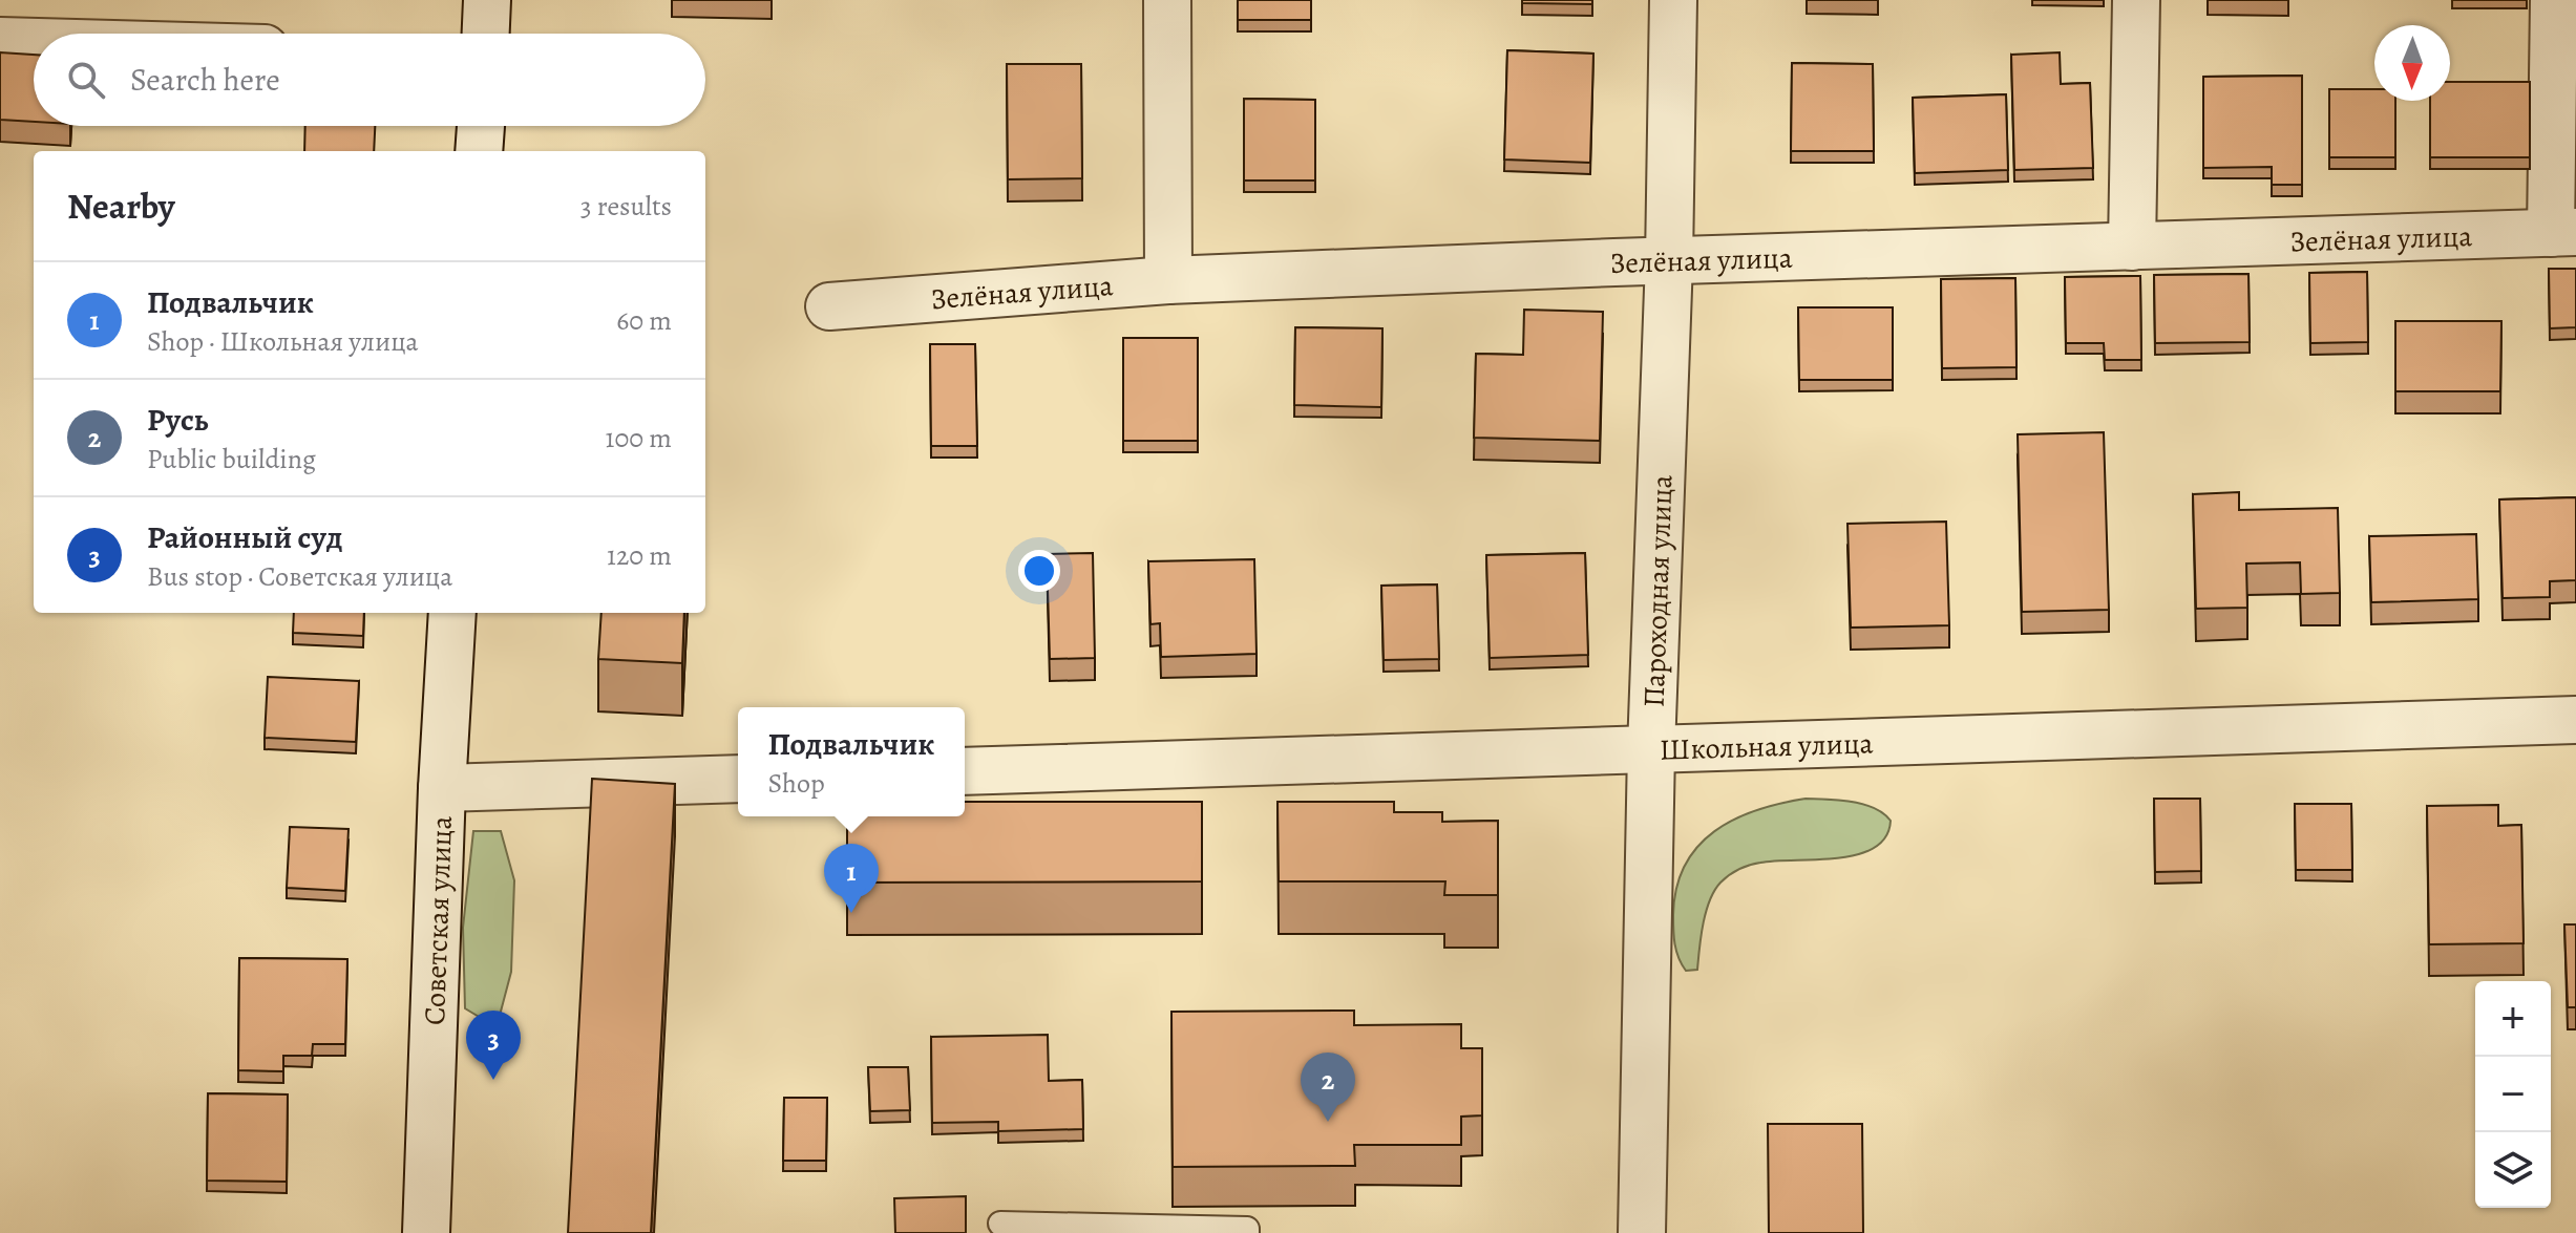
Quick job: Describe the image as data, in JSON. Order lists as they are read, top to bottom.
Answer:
{
  "streets": {
    "street": [
      "Зелёная улица",
      "Пароходная улица",
      "Школьная улица",
      "Советская улица"
    ]
  },
  "crossings": [
    ["Зелёная улица", "Пароходная улица"],
    ["Пароходная улица", "Школьная улица"]
  ],
  "north": "bottom",
  "page": {
    "search": "Search here",
    "heading": ["Nearby", "3 results"],
    "list": [
      {
        "mark": "1",
        "name": "Подвальчик",
        "note": "Shop · Школьная улица",
        "value": "60 m"
      },
      {
        "mark": "2",
        "name": "Русь",
        "note": "Public building",
        "value": "100 m"
      },
      {
        "mark": "3",
        "name": "Районный суд",
        "note": "Bus stop · Советская улица",
        "value": "120 m"
      }
    ],
    "popup": ["Подвальчик", "Shop"],
    "pins": ["1", "3", "2"],
    "map_buttons": ["+", "−"]
  }
}
